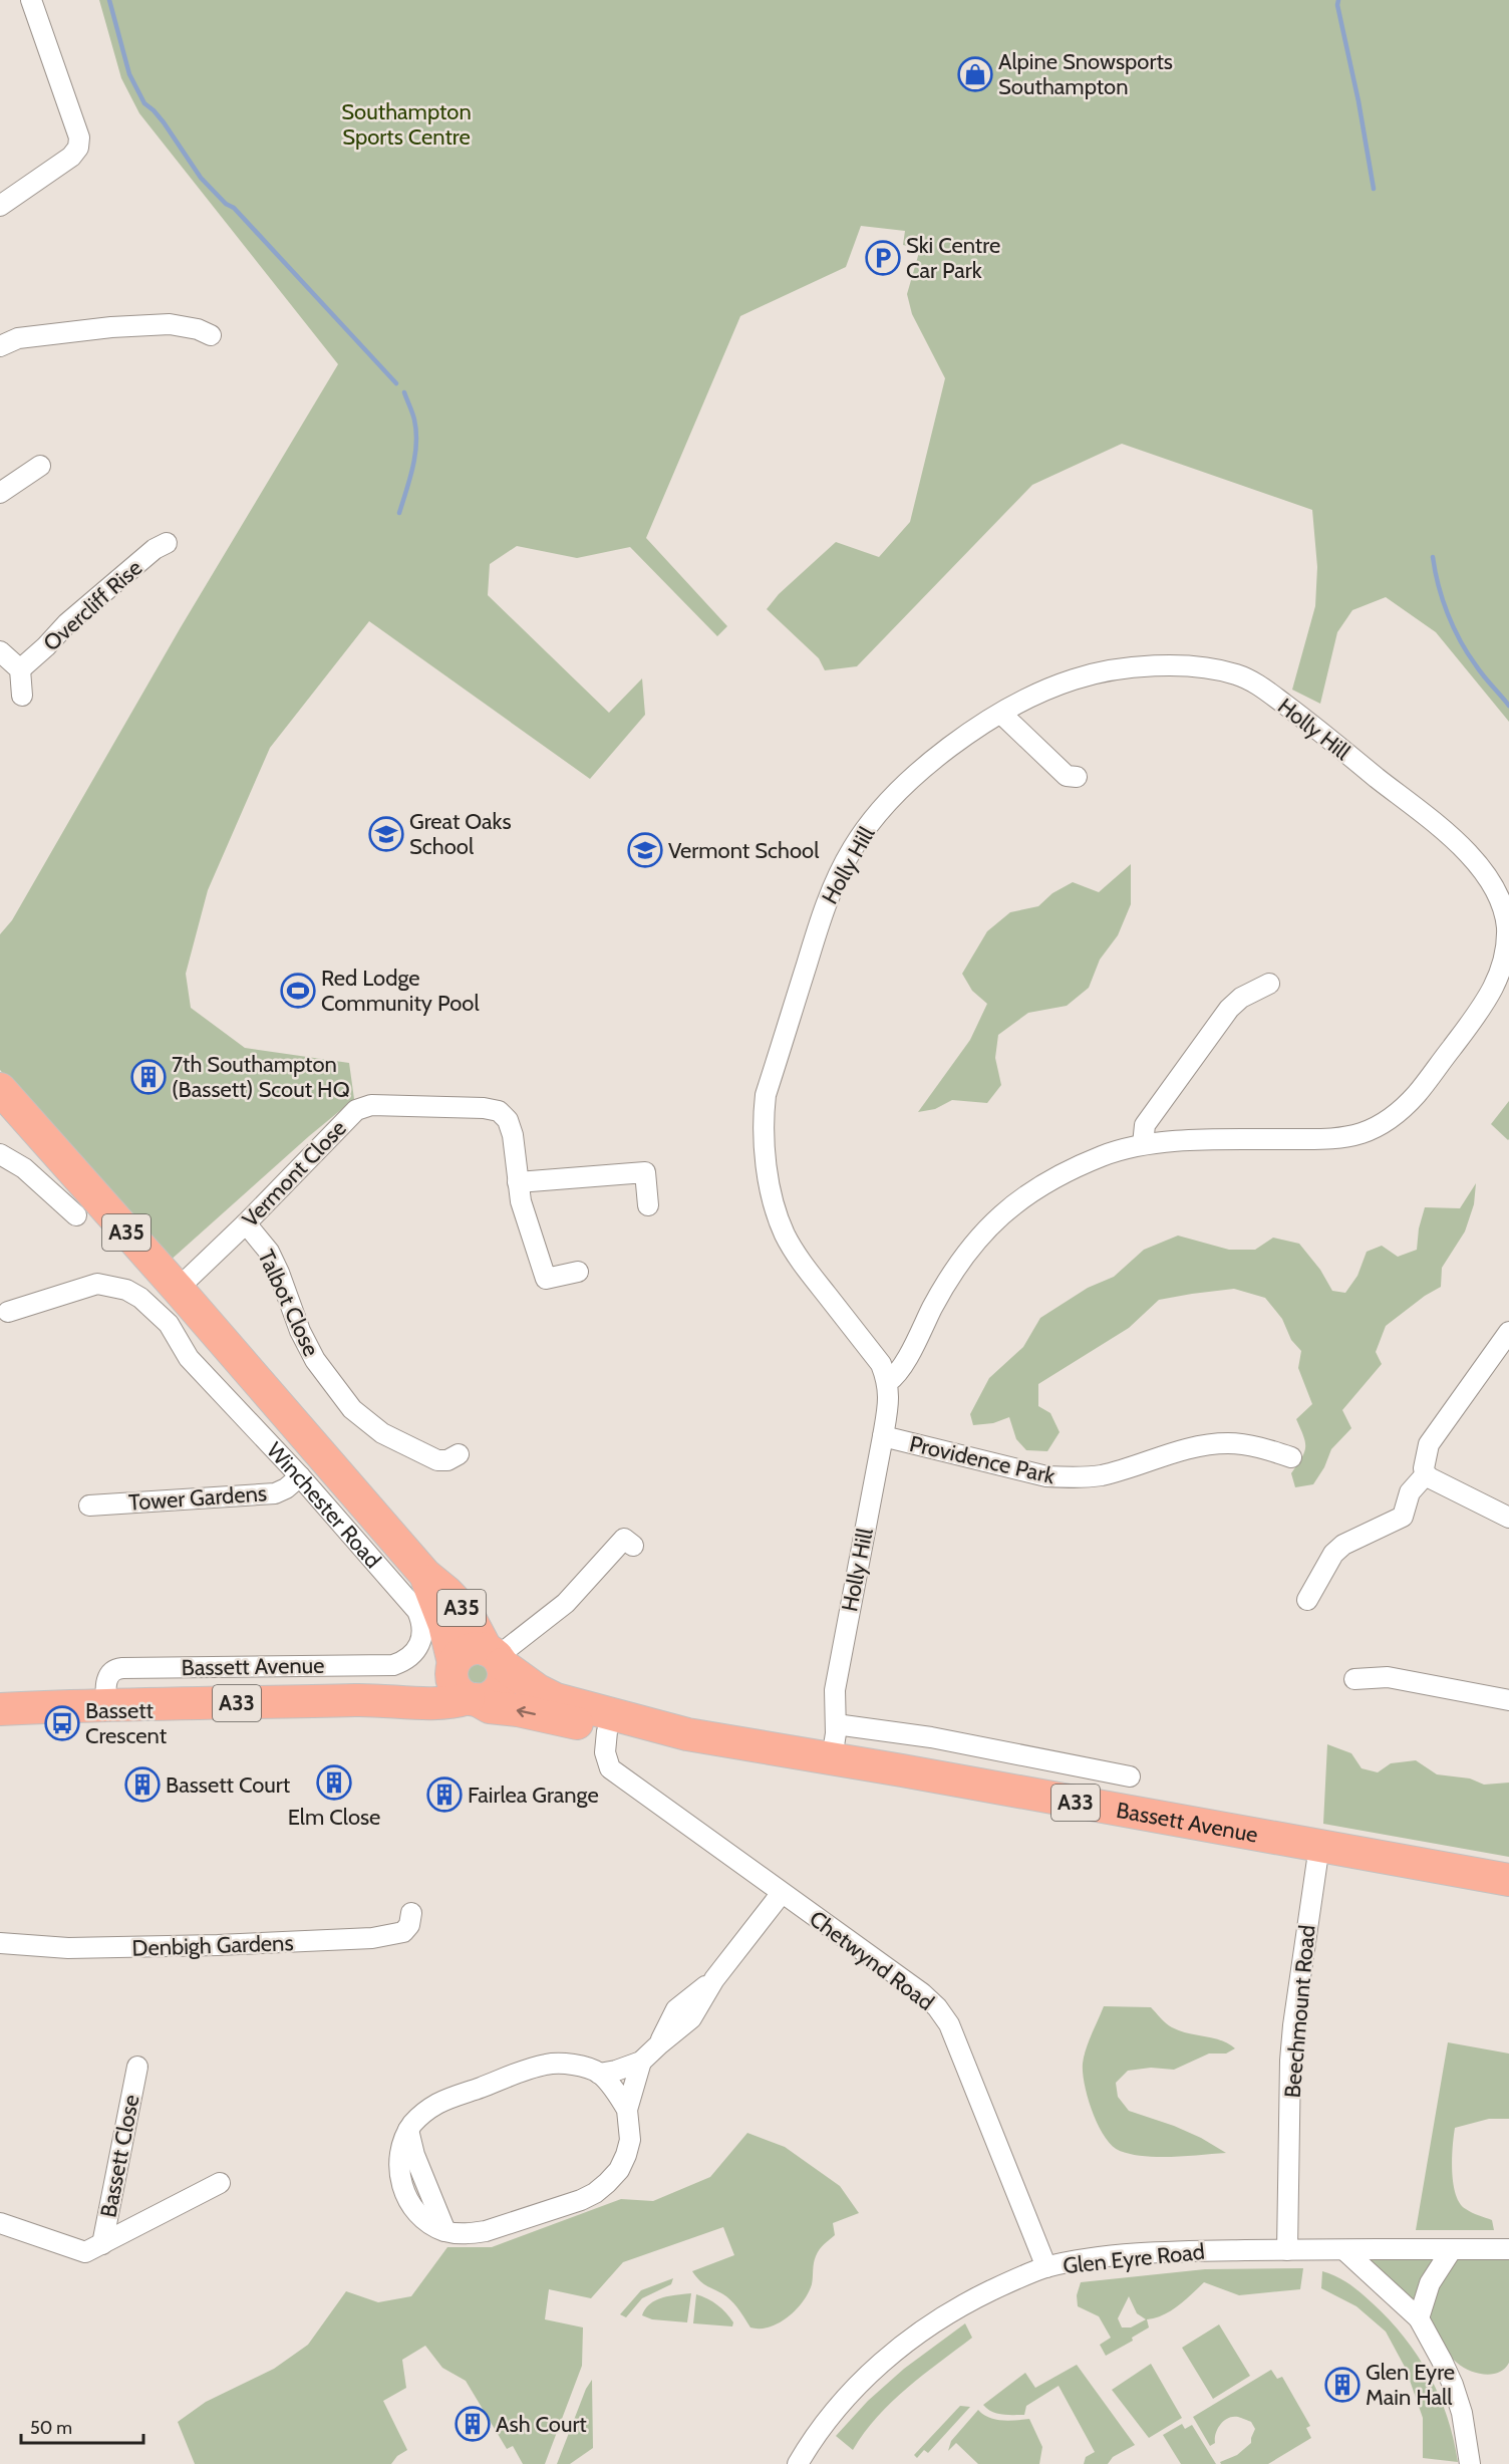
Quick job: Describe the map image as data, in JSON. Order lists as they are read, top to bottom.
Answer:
{
  "streets": {
    "main road": [
      "A35",
      "Winchester Road",
      "Bassett Avenue",
      "A33"
    ],
    "street": [
      "Overcliff Rise",
      "Holly Hill",
      "Vermont Close",
      "Talbot Close",
      "Providence Park",
      "Tower Gardens",
      "Denbigh Gardens",
      "Chetwynd Road",
      "Beechmount Road",
      "Bassett Close",
      "Glen Eyre Road"
    ]
  },
  "crossings": [
    ["Holly Hill", "Providence Park"],
    ["Holly Hill", "Bassett Avenue"],
    ["Vermont Close", "Talbot Close"],
    ["Vermont Close", "Winchester Road"],
    ["Tower Gardens", "Winchester Road"],
    ["Winchester Road", "Bassett Avenue"],
    ["Bassett Avenue", "Chetwynd Road"],
    ["Bassett Avenue", "Beechmount Road"],
    ["Chetwynd Road", "Glen Eyre Road"],
    ["Beechmount Road", "Glen Eyre Road"]
  ],
  "parks": ["Southampton Sports Centre"],
  "places": {
    "shop": ["Alpine Snowsports Southampton"],
    "parking": ["Ski Centre Car Park"],
    "school or university": ["Great Oaks School", "Vermont School"],
    "sports": ["Red Lodge Community Pool"],
    "building": [
      "7th Southampton (Bassett) Scout HQ",
      "Elm Close",
      "Bassett Court",
      "Fairlea Grange",
      "Glen Eyre Main Hall",
      "Ash Court"
    ],
    "bus stop": ["Bassett Crescent"]
  },
  "scale_bar": "50 m"
}
